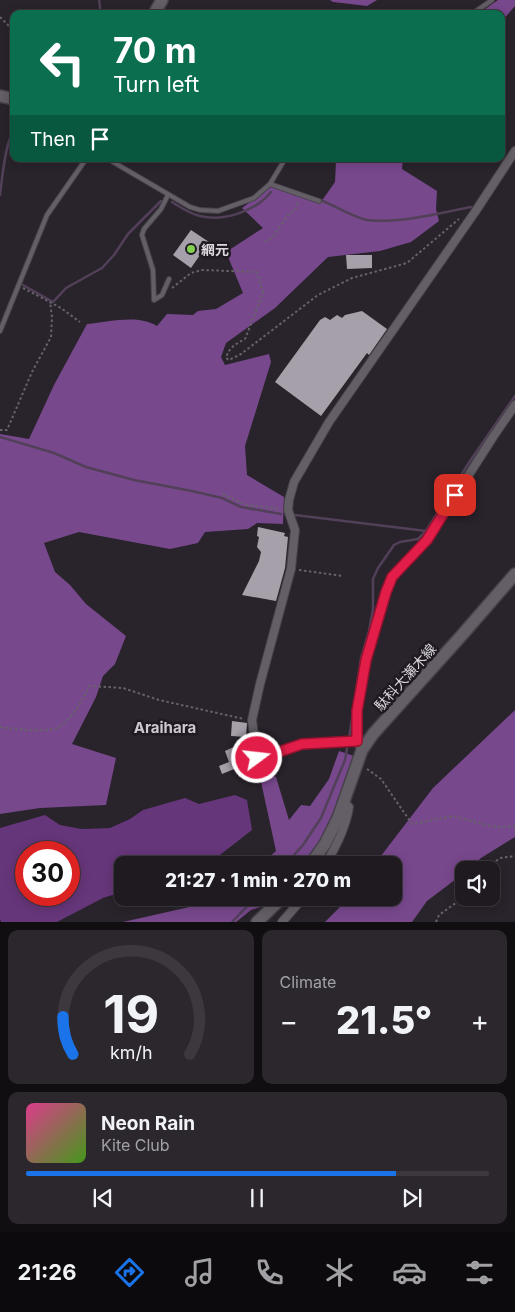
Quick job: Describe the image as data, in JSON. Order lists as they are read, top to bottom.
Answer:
{
  "streets": {
    "main road": ["駄科大瀬木線"]
  },
  "districts": ["Araihara"],
  "places": ["網元"],
  "page": {
    "turn": ["70 m", "Turn left"],
    "then": "Then",
    "limit": "30",
    "trip": "21:27 · 1 min · 270 m",
    "tile": "Climate",
    "heat": ["−", "21.5°", "+"],
    "song": ["Neon Rain", "Kite Club"],
    "tabs": "21:26",
    "gauge": ["19", "km/h"]
  }
}
